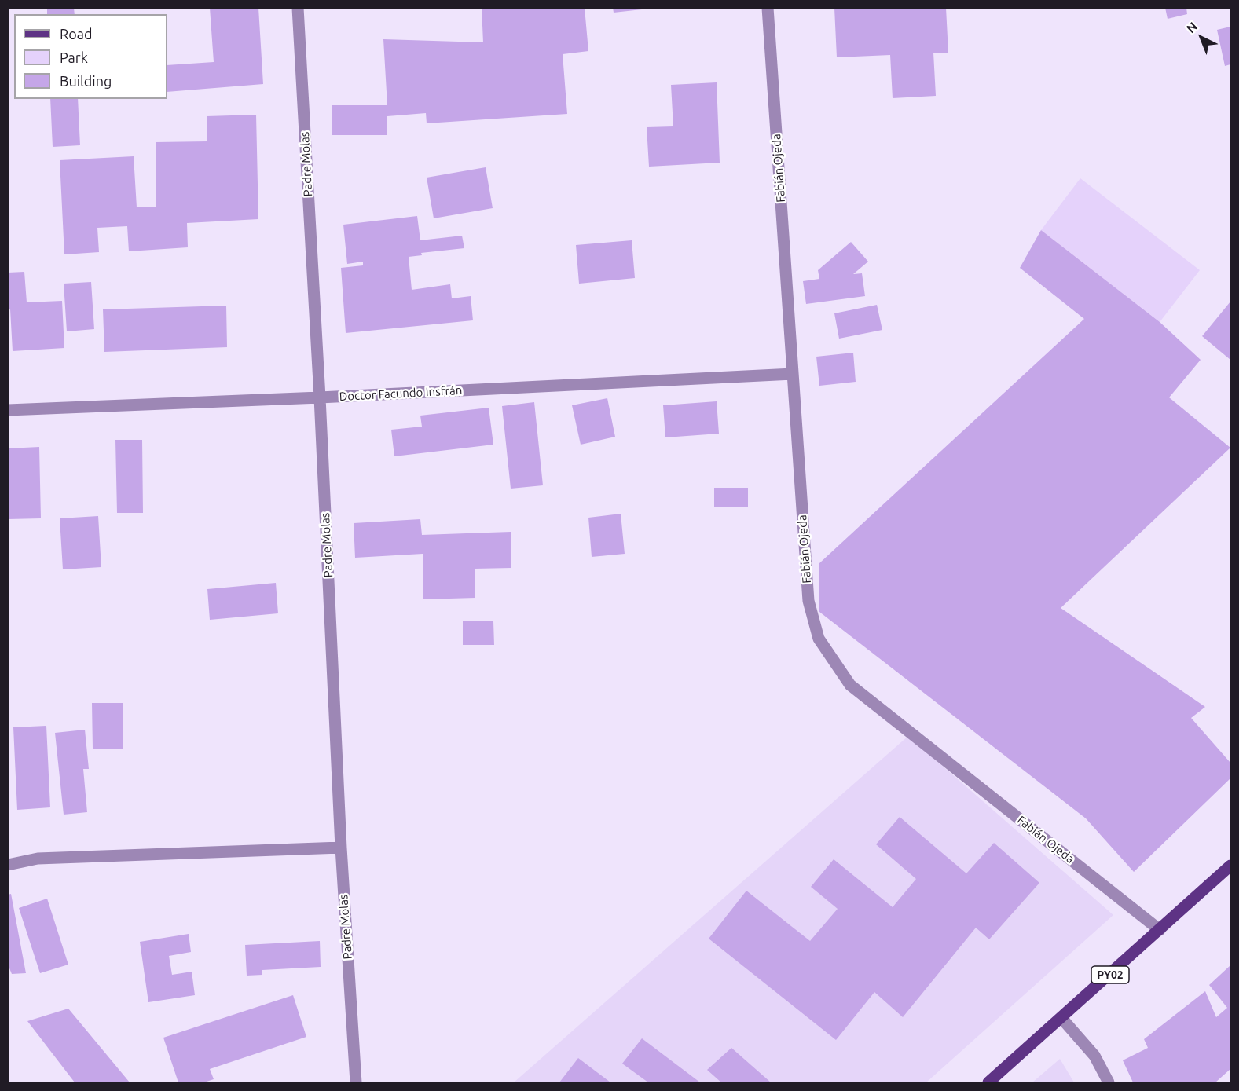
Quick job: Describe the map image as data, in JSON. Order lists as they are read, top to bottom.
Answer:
{
  "streets": {
    "main road": ["PY02"],
    "street": ["Padre Molas", "Fabián Ojeda", "Doctor Facundo Insfrán"]
  },
  "crossings": [
    ["Padre Molas", "Doctor Facundo Insfrán"],
    ["Fabián Ojeda", "Doctor Facundo Insfrán"],
    ["Fabián Ojeda", "PY02"]
  ],
  "legend": ["Road", "Park", "Building"],
  "north": "top left"
}
